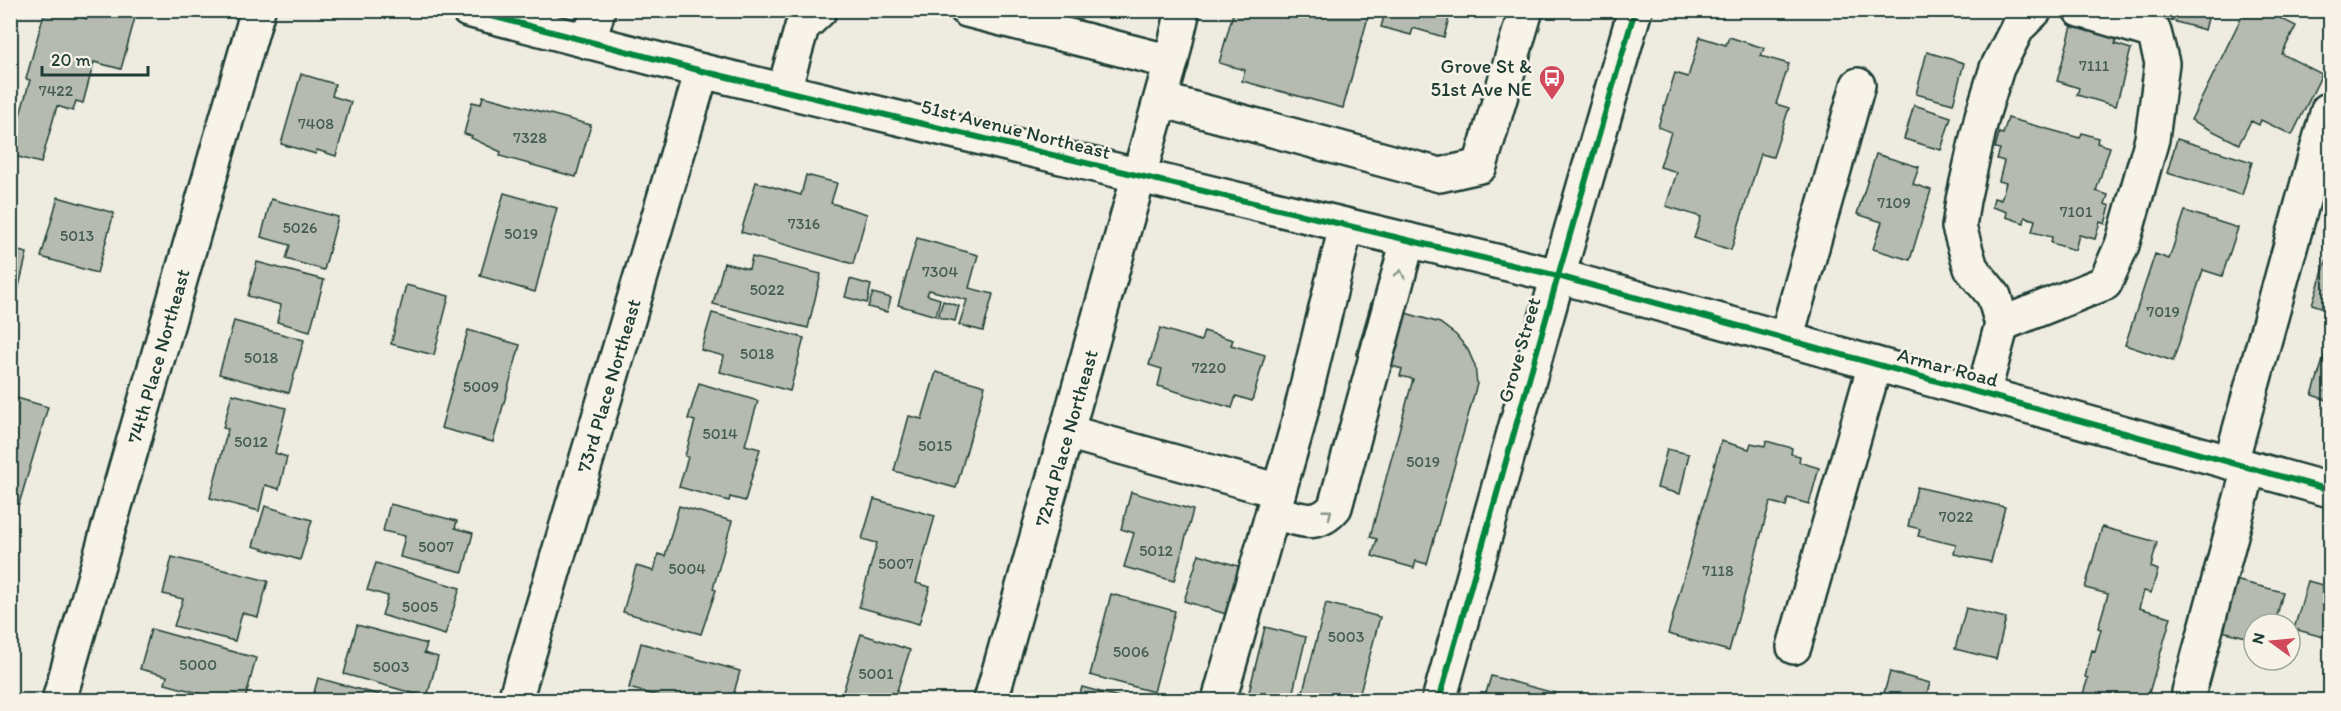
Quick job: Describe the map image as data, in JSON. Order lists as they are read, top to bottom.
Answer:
{
  "streets": {
    "street": [
      "51st Avenue Northeast",
      "Grove Street",
      "74th Place Northeast",
      "Armar Road",
      "73rd Place Northeast",
      "72nd Place Northeast"
    ]
  },
  "crossings": [
    ["51st Avenue Northeast", "Grove Street"],
    ["51st Avenue Northeast", "Armar Road"],
    ["51st Avenue Northeast", "73rd Place Northeast"],
    ["51st Avenue Northeast", "72nd Place Northeast"],
    ["Grove Street", "Armar Road"]
  ],
  "places": {
    "bus stop": ["Grove St & 51st Ave NE"]
  },
  "house_numbers": [
    "7111",
    "7422",
    "7408",
    "7328",
    "7109",
    "7101",
    "7316",
    "5026",
    "5019",
    "5013",
    "7304",
    "5022",
    "7019",
    "5018",
    "5018",
    "7220",
    "5009",
    "5014",
    "5012",
    "5015",
    "5019",
    "7022",
    "5007",
    "5012",
    "5007",
    "5004",
    "7118",
    "5005",
    "5003",
    "5006",
    "5000",
    "5003",
    "5001"
  ],
  "scale_bar": "20 m",
  "north": "left"
}
